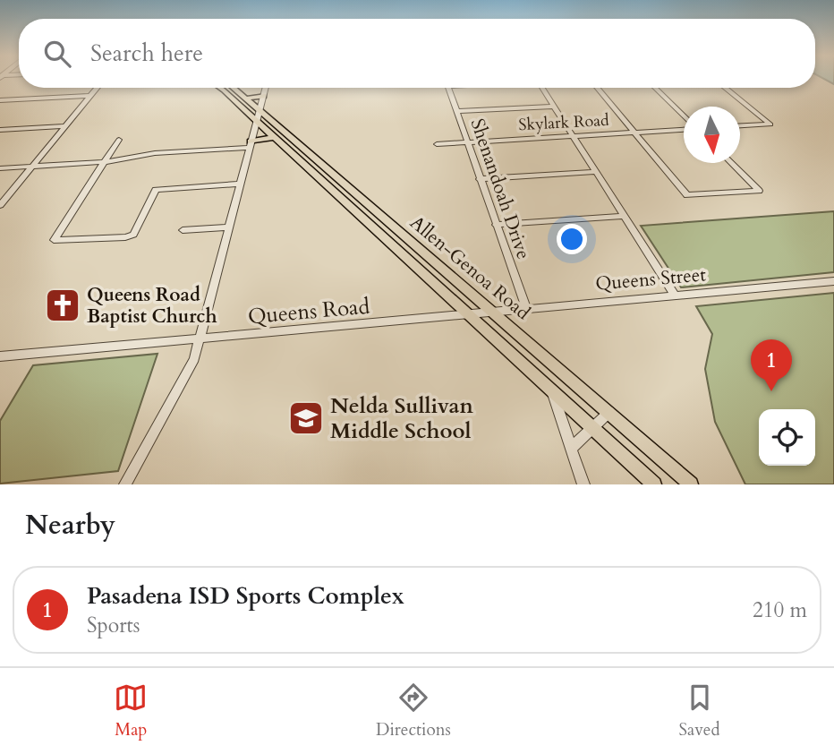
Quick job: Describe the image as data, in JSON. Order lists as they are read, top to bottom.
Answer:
{
  "streets": {
    "main road": ["Allen-Genoa Road"],
    "street": [
      "Skylark Road",
      "Shenandoah Drive",
      "Queens Street",
      "Queens Road"
    ]
  },
  "crossings": [
    ["Skylark Road", "Shenandoah Drive"],
    ["Shenandoah Drive", "Queens Street"],
    ["Allen-Genoa Road", "Queens Street"],
    ["Allen-Genoa Road", "Queens Road"],
    ["Queens Street", "Queens Road"]
  ],
  "places": {
    "church": ["Queens Road Baptist Church"],
    "school or university": ["Nelda Sullivan Middle School"]
  },
  "north": "bottom",
  "page": {
    "search": "Search here",
    "pins": "1",
    "heading": "Nearby",
    "list": [
      {
        "mark": "1",
        "name": "Pasadena ISD Sports Complex",
        "note": "Sports",
        "value": "210 m"
      }
    ],
    "nav": ["Map", "Directions", "Saved"]
  }
}
